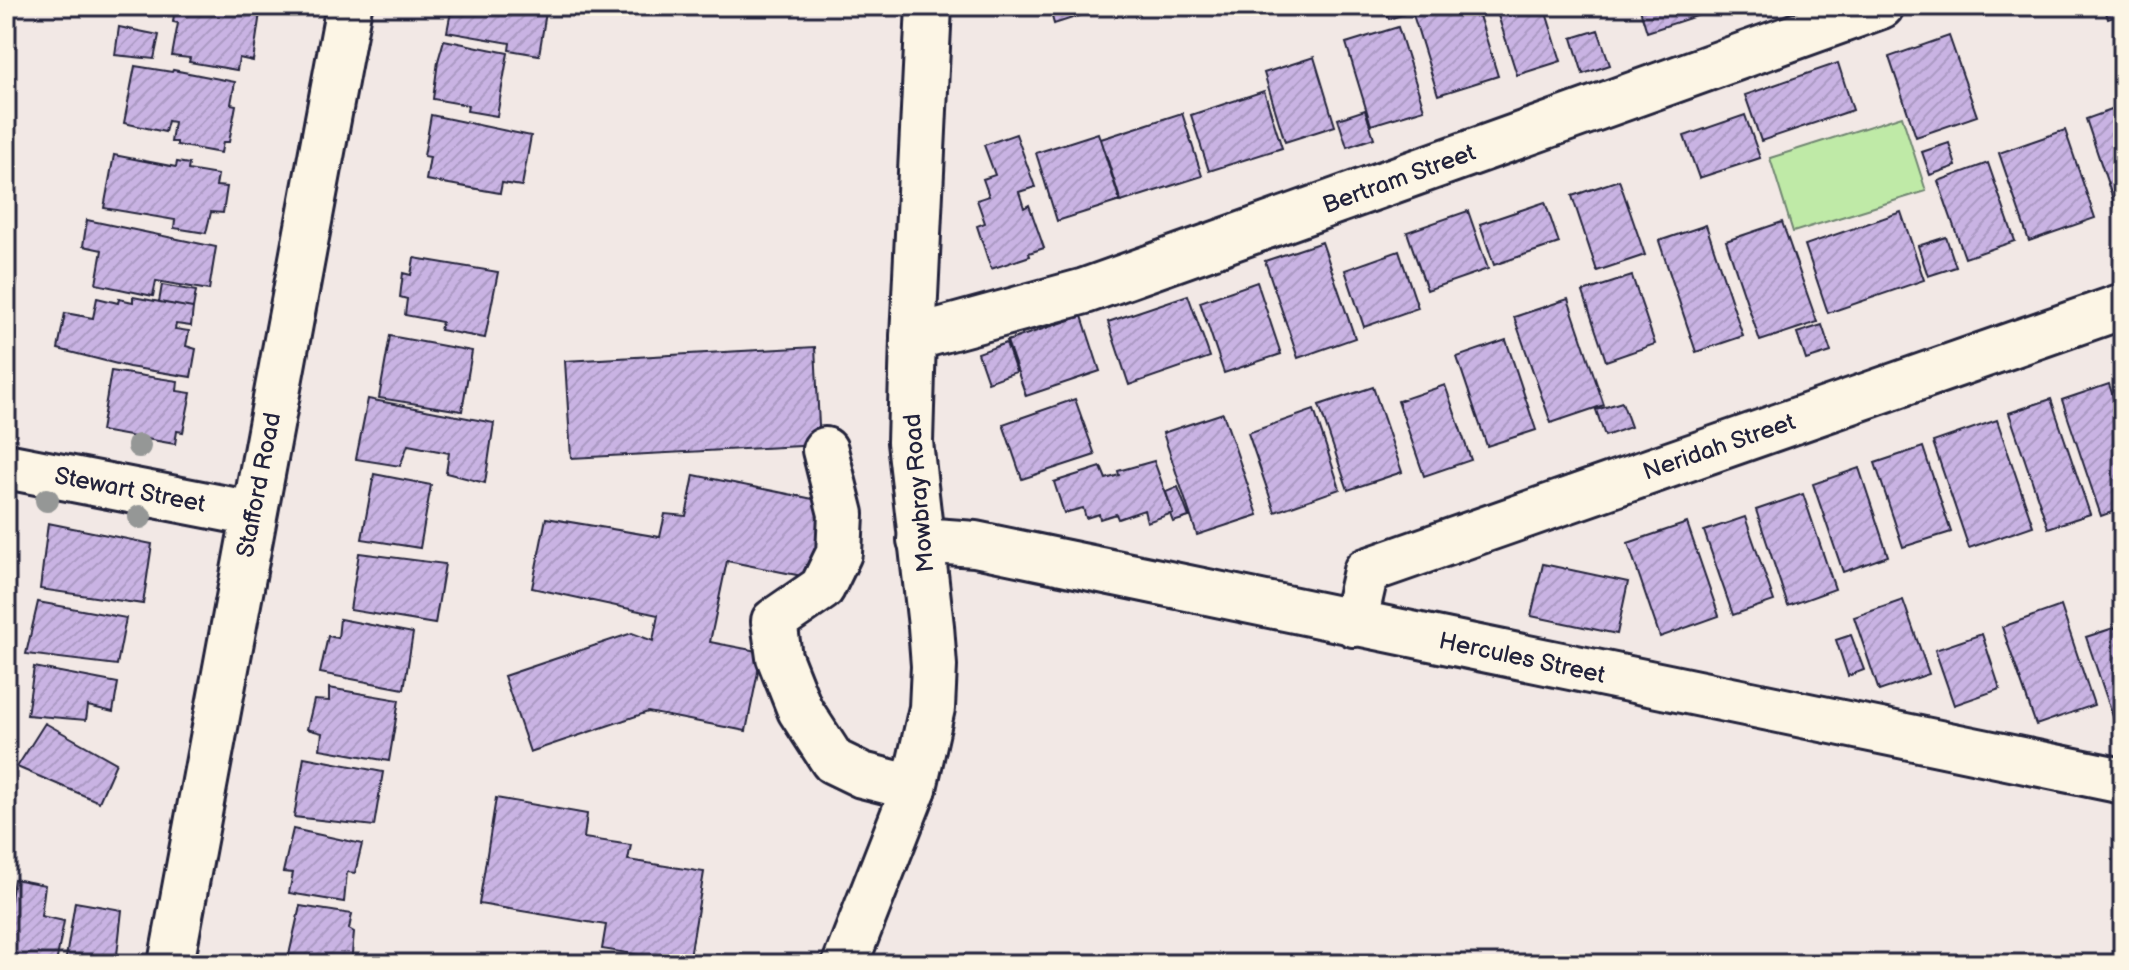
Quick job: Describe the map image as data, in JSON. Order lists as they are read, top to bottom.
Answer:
{
  "streets": {
    "street": [
      "Bertram Street",
      "Neridah Street",
      "Stafford Road",
      "Stewart Street",
      "Mowbray Road",
      "Hercules Street"
    ]
  },
  "crossings": [
    ["Bertram Street", "Mowbray Road"],
    ["Neridah Street", "Hercules Street"],
    ["Stafford Road", "Stewart Street"],
    ["Mowbray Road", "Hercules Street"]
  ]
}
